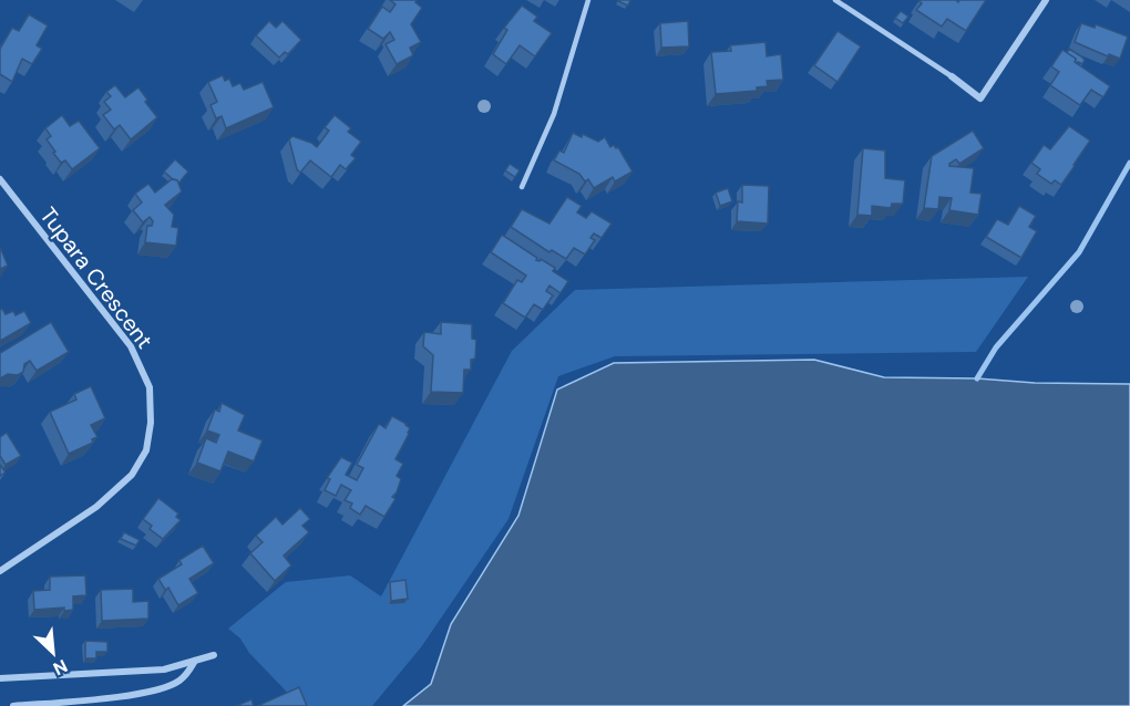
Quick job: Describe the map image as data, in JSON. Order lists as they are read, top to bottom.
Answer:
{
  "streets": {
    "street": ["Tupara Crescent"]
  },
  "north": "bottom right"
}
